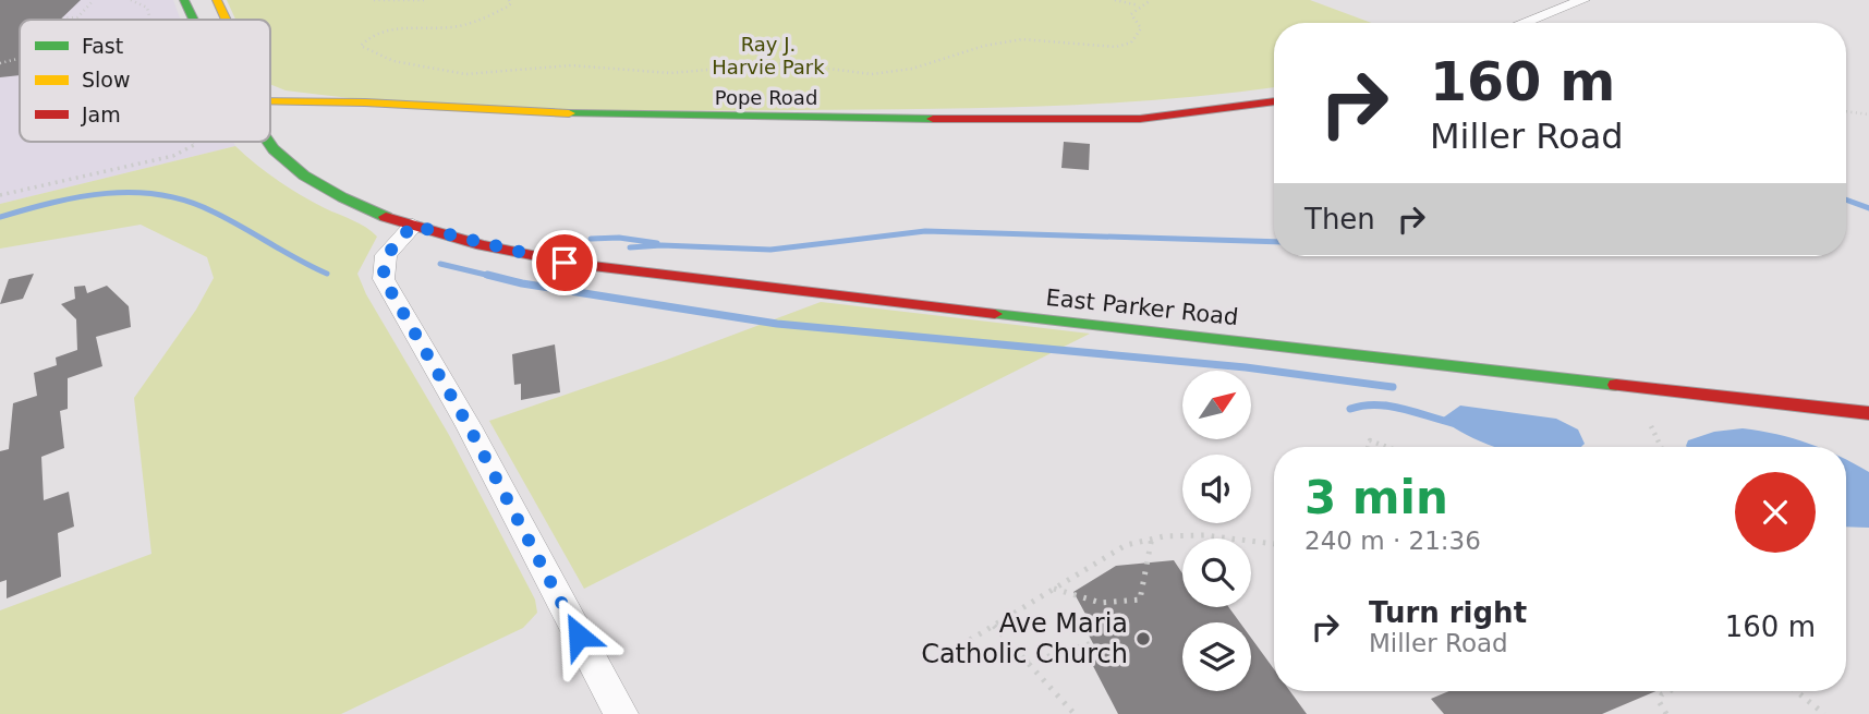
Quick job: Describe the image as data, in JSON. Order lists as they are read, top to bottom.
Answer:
{
  "streets": {
    "main road": ["Pope Road", "East Parker Road"]
  },
  "parks": ["Ray J. Harvie Park"],
  "places": ["Ave Maria Catholic Church"],
  "legend": ["Fast", "Slow", "Jam"],
  "north": "top right",
  "page": {
    "turn": ["160 m", "Miller Road"],
    "then": "Then",
    "heading": ["3 min", "240 m · 21:36"],
    "list": [
      {
        "name": "Turn right",
        "note": "Miller Road",
        "value": "160 m"
      }
    ]
  }
}
